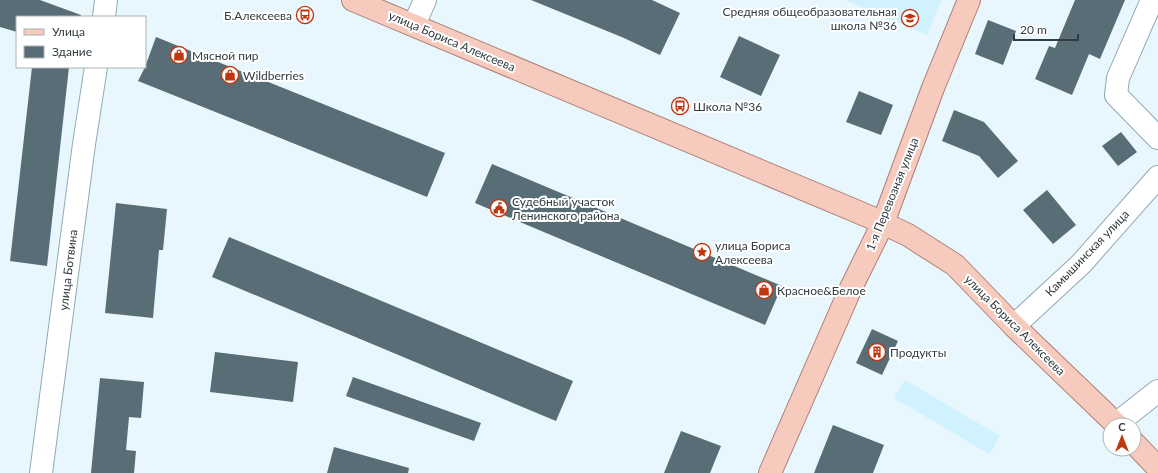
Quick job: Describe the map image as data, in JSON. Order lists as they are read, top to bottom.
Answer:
{
  "streets": {
    "main road": ["улица Бориса Алексеева", "1-я Перевозная улица"],
    "street": ["Камышинская улица", "улица Ботвина"]
  },
  "crossings": [
    ["улица Бориса Алексеева", "1-я Перевозная улица"],
    ["улица Бориса Алексеева", "Камышинская улица"]
  ],
  "places": {
    "bus stop": ["Б.Алексеева", "Школа №36"],
    "school or university": ["Средняя общеобразовательная школа №36"],
    "shop": ["Мясной пир", "Wildberries", "Красное&Белое"],
    "public building": ["Судебный участок Ленинского района"],
    "place": ["улица Бориса Алексеева"],
    "building": ["Продукты"]
  },
  "legend": ["Улица", "Здание"],
  "scale_bar": "20 m",
  "north": "top"
}
